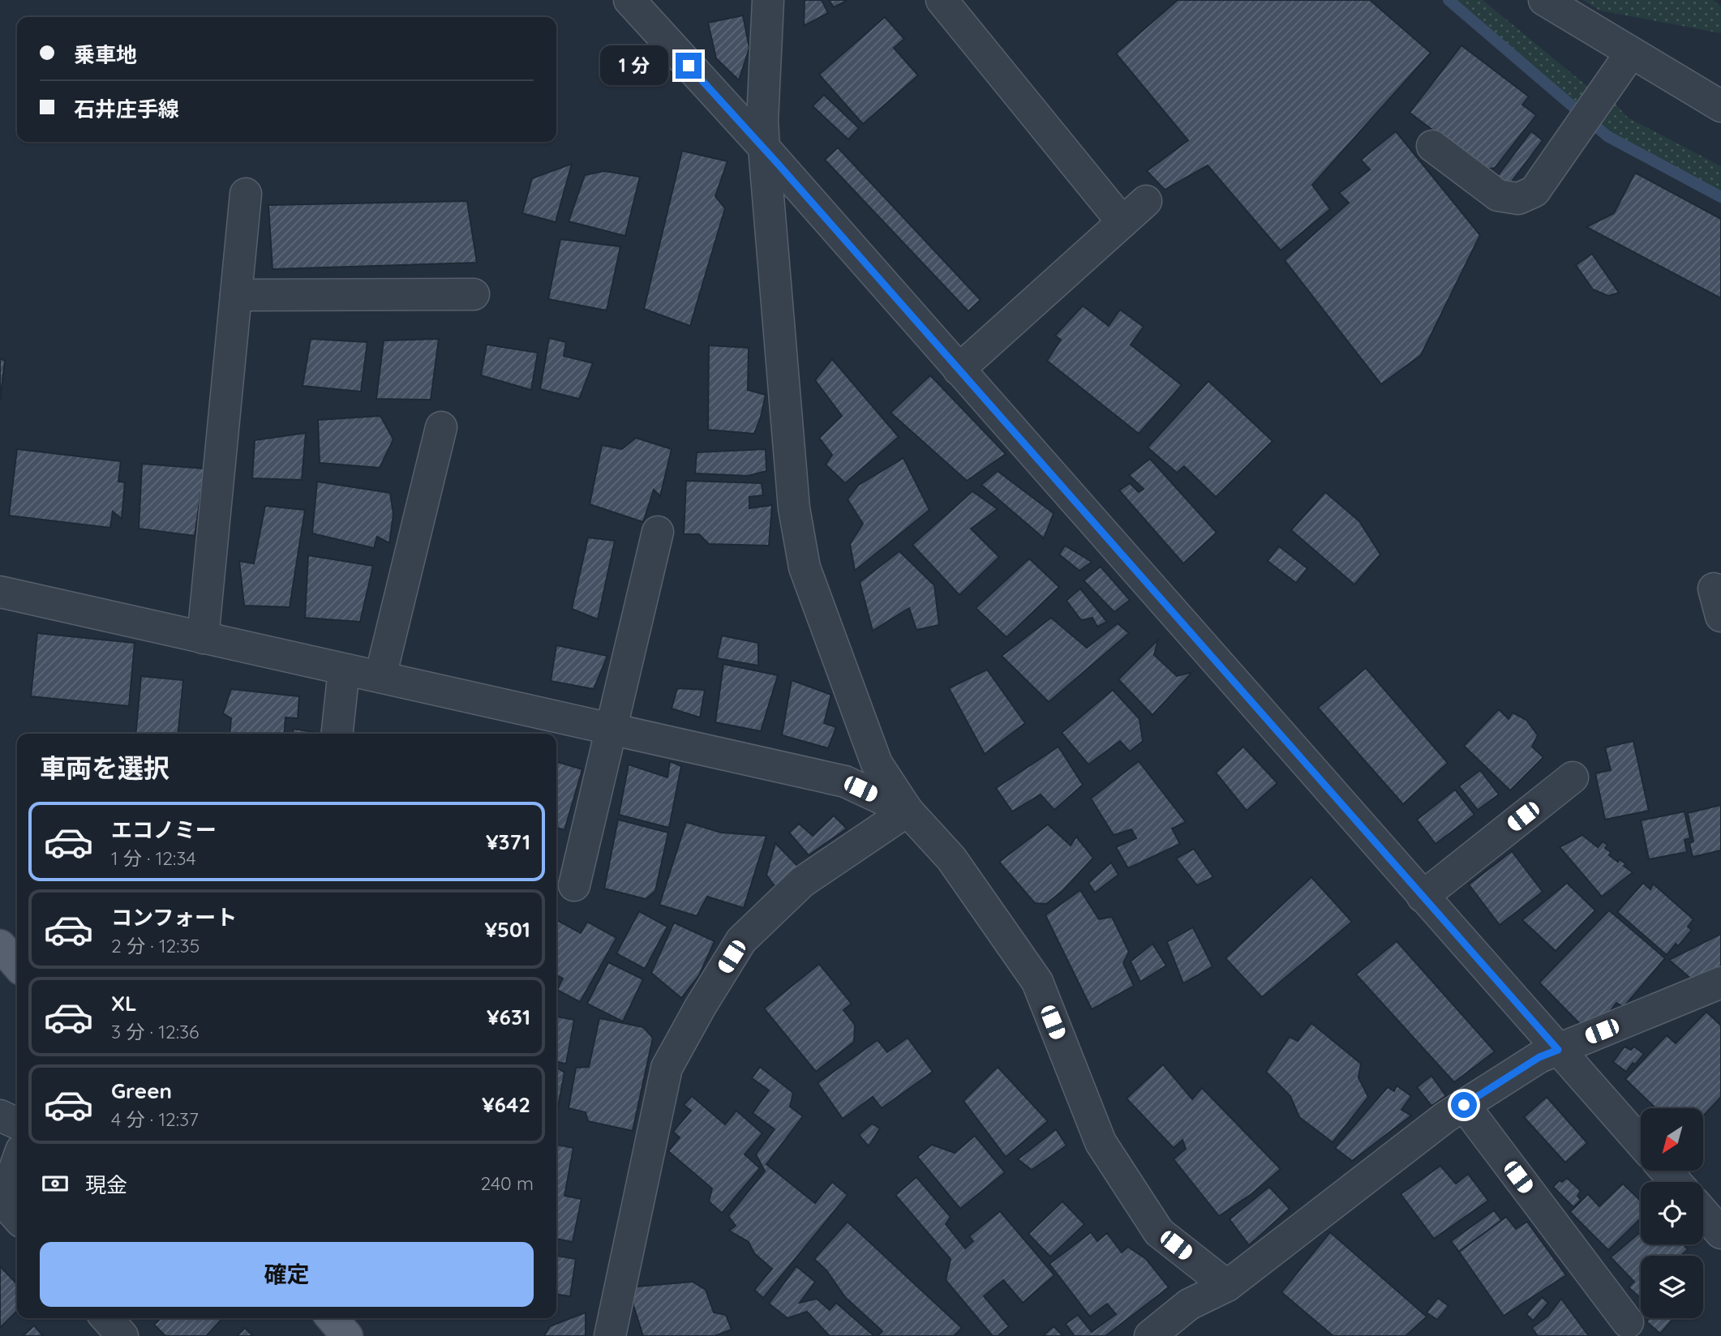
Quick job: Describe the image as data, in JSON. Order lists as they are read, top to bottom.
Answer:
{
  "north": "bottom left",
  "page": {
    "banner": ["乗車地", "石井庄手線"],
    "bubble": "1 分",
    "heading": "車両を選択",
    "list": [
      {
        "name": "エコノミー",
        "note": "1 分 · 12:34",
        "value": "¥371"
      },
      {
        "name": "コンフォート",
        "note": "2 分 · 12:35",
        "value": "¥501"
      },
      {
        "name": "XL",
        "note": "3 分 · 12:36",
        "value": "¥631"
      },
      {
        "name": "Green",
        "note": "4 分 · 12:37",
        "value": "¥642"
      }
    ],
    "pay": ["現金", "240 m"],
    "buttons": "確定"
  }
}
